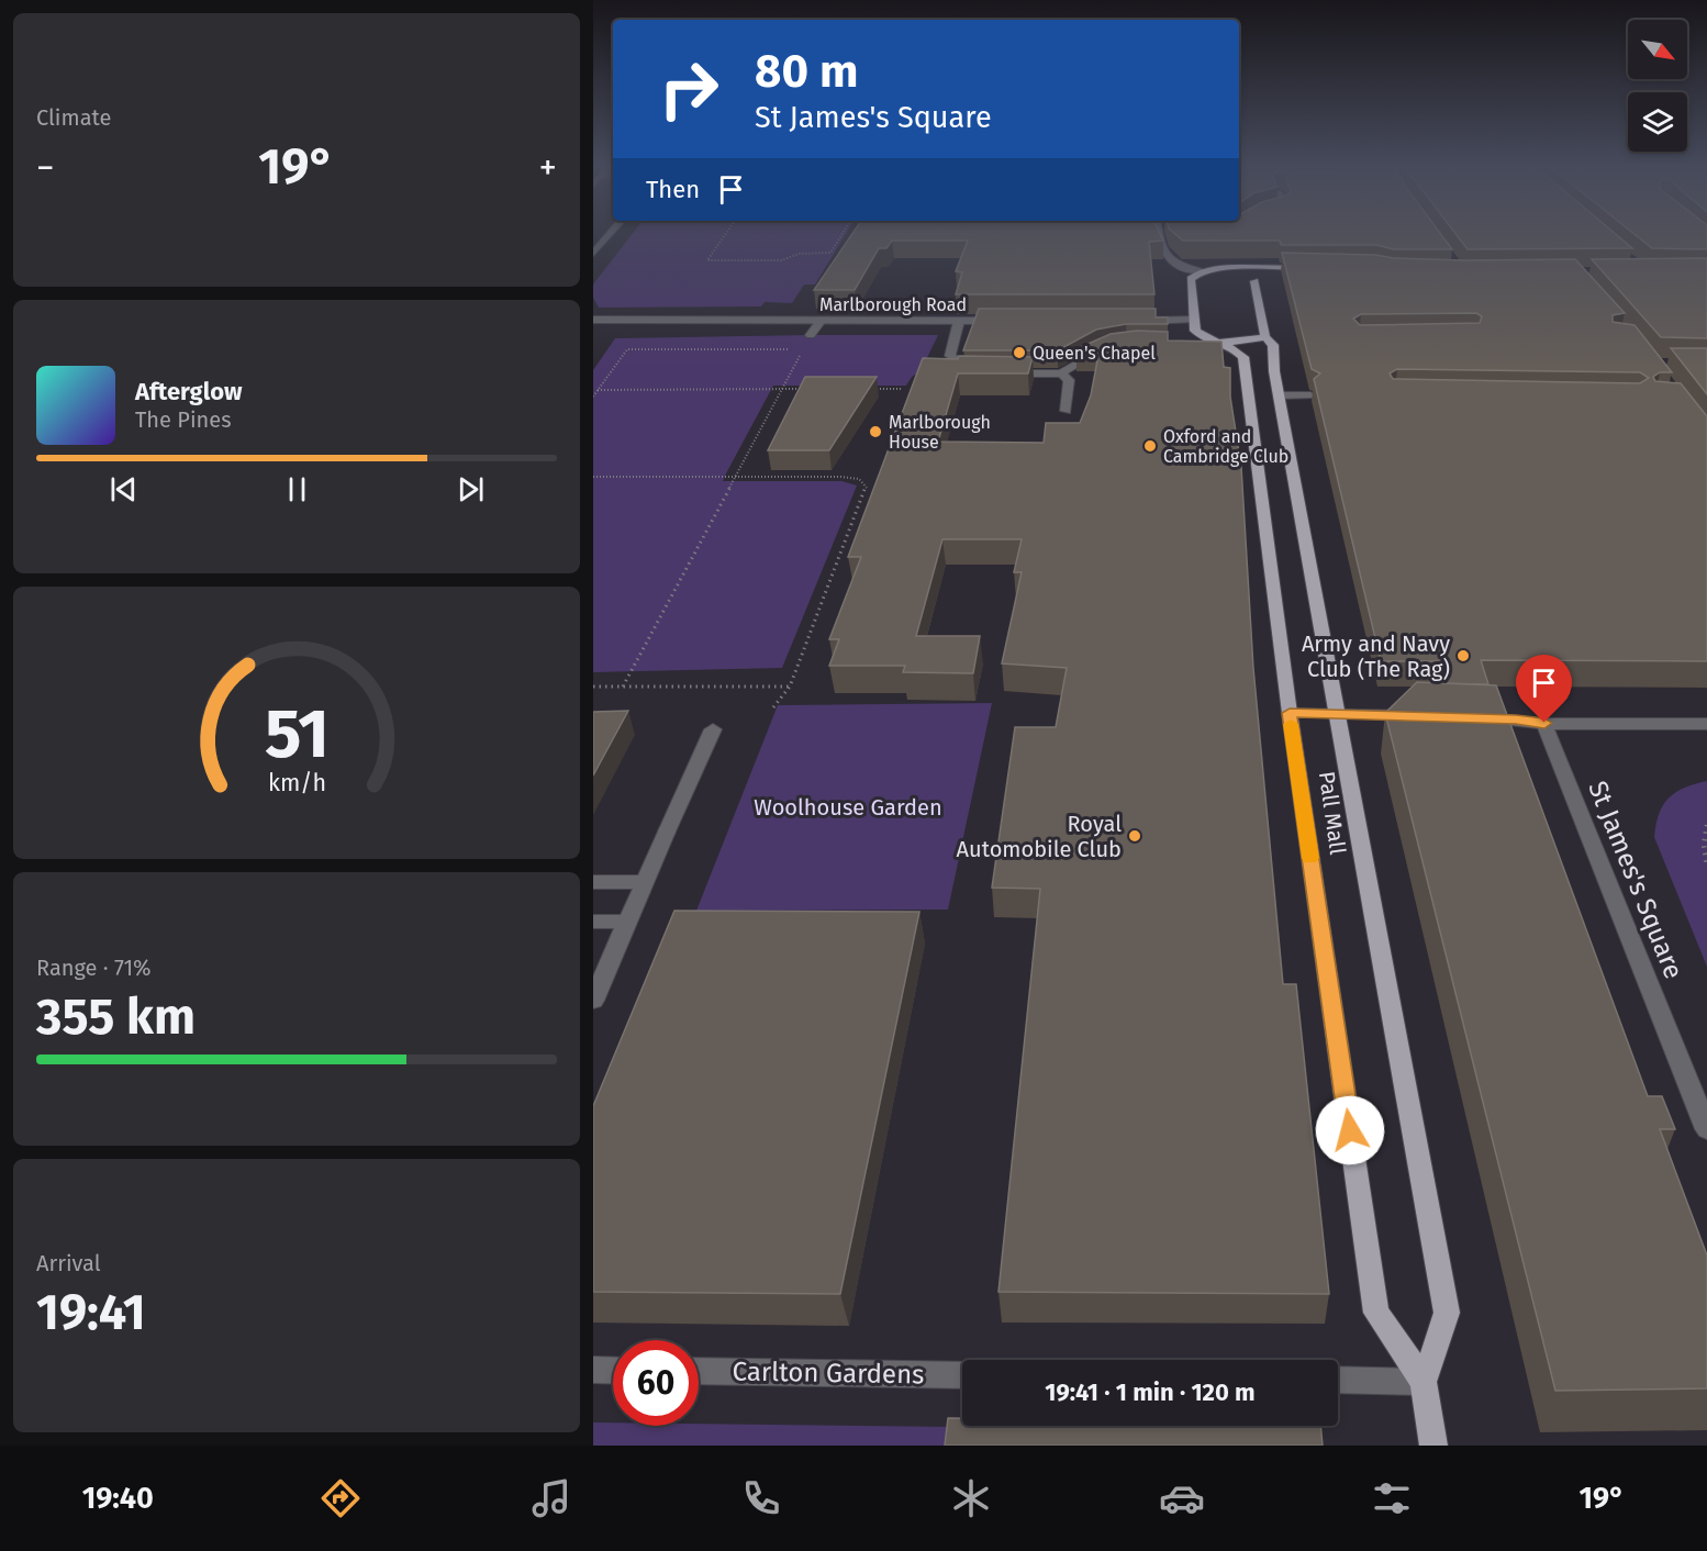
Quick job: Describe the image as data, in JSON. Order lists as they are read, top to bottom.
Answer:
{
  "streets": {
    "main road": ["Pall Mall"],
    "street": ["Marlborough Road", "St James's Square", "Carlton Gardens"]
  },
  "parks": ["Woolhouse Garden"],
  "places": [
    "Queen's Chapel",
    "Marlborough House",
    "Oxford and Cambridge Club",
    "Army and Navy Club (The Rag)",
    "Royal Automobile Club"
  ],
  "north": "bottom right",
  "page": {
    "tile": [
      "Climate",
      ["Range · 71%", "355 km"],
      ["Arrival", "19:41"]
    ],
    "turn": ["80 m", "St James's Square"],
    "heat": ["−", "19°", "+"],
    "then": "Then",
    "song": ["Afterglow", "The Pines"],
    "limit": "60",
    "trip": "19:41 · 1 min · 120 m",
    "tabs": ["19:40", "19°"],
    "gauge": ["51", "km/h"]
  }
}
